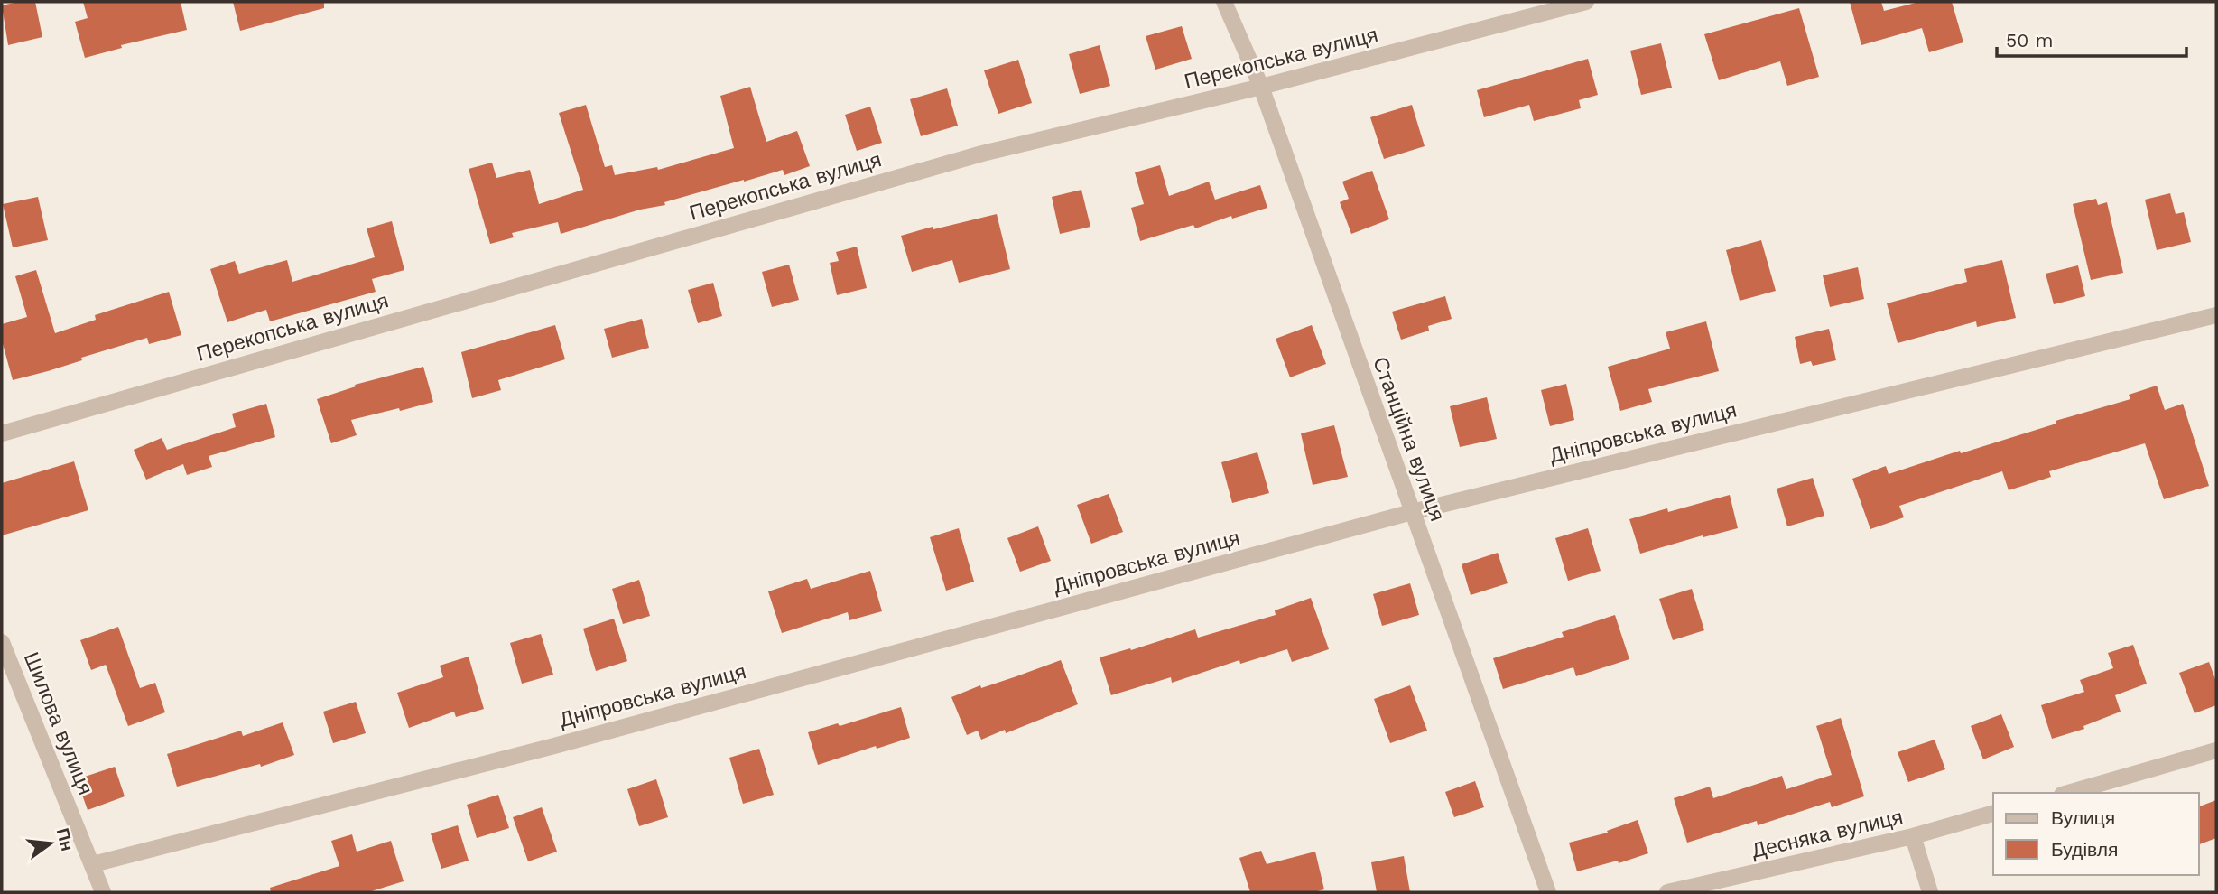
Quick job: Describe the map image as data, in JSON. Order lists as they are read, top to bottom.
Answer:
{
  "streets": {
    "street": [
      "Перекопська вулиця",
      "Дніпровська вулиця",
      "Станційна вулиця",
      "Шилова вулиця",
      "Десняка вулиця"
    ]
  },
  "crossings": [
    ["Перекопська вулиця", "Станційна вулиця"],
    ["Дніпровська вулиця", "Станційна вулиця"],
    ["Дніпровська вулиця", "Шилова вулиця"]
  ],
  "legend": ["Вулиця", "Будівля"],
  "scale_bar": "50 m",
  "north": "right"
}
